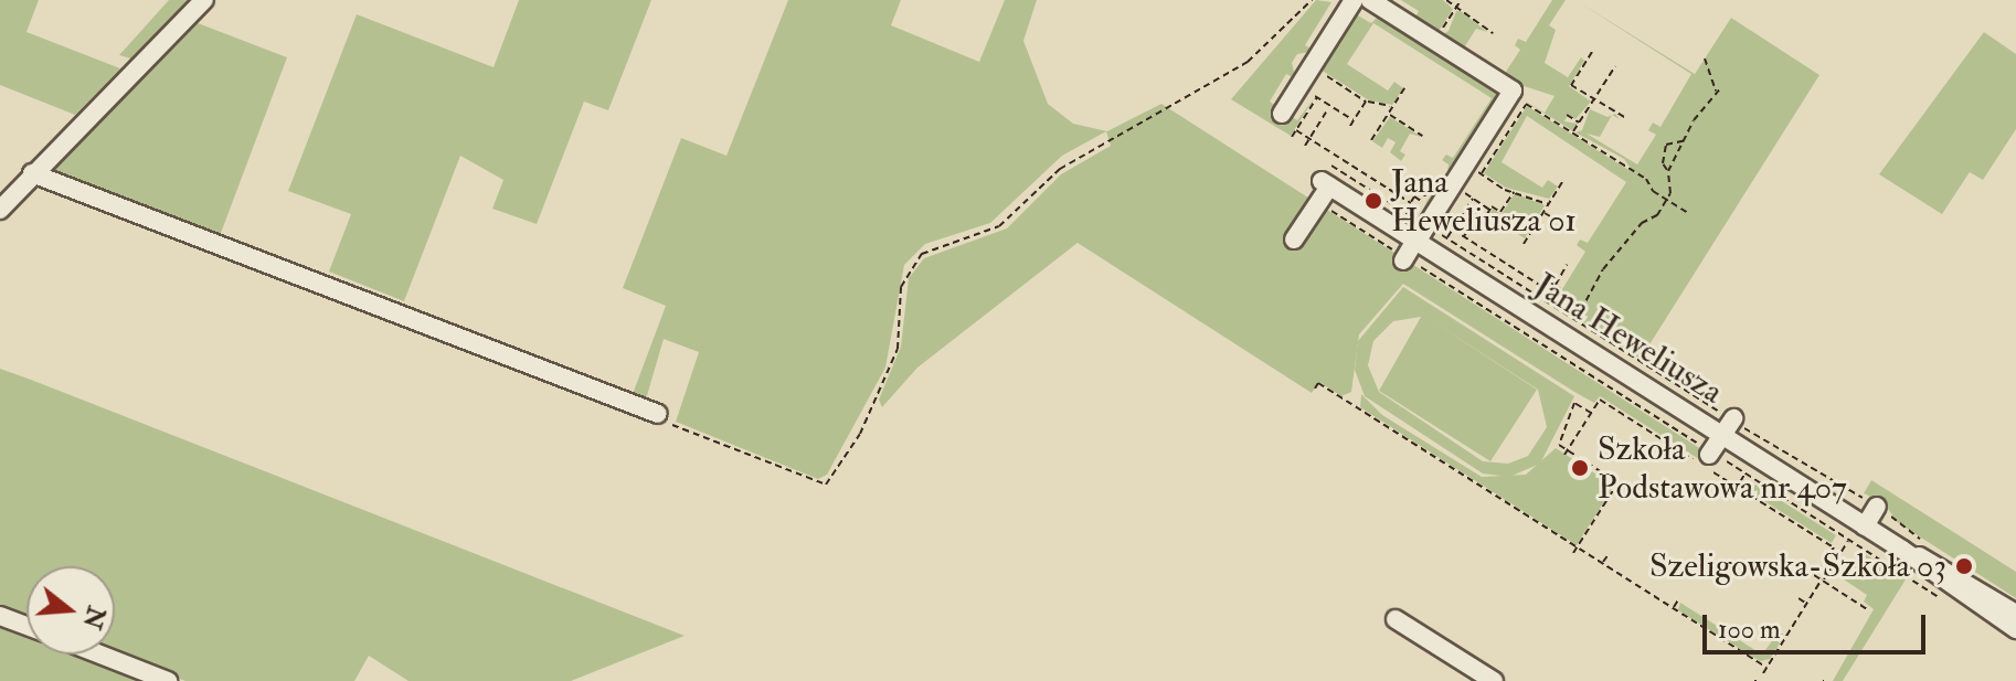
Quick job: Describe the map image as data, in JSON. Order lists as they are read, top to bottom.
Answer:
{
  "streets": {
    "street": ["Jana Heweliusza"]
  },
  "places": ["Jana Heweliusza 01", "Szkoła Podstawowa nr 407", "Szeligowska-Szkoła 03"],
  "scale_bar": "100 m",
  "north": "right"
}
